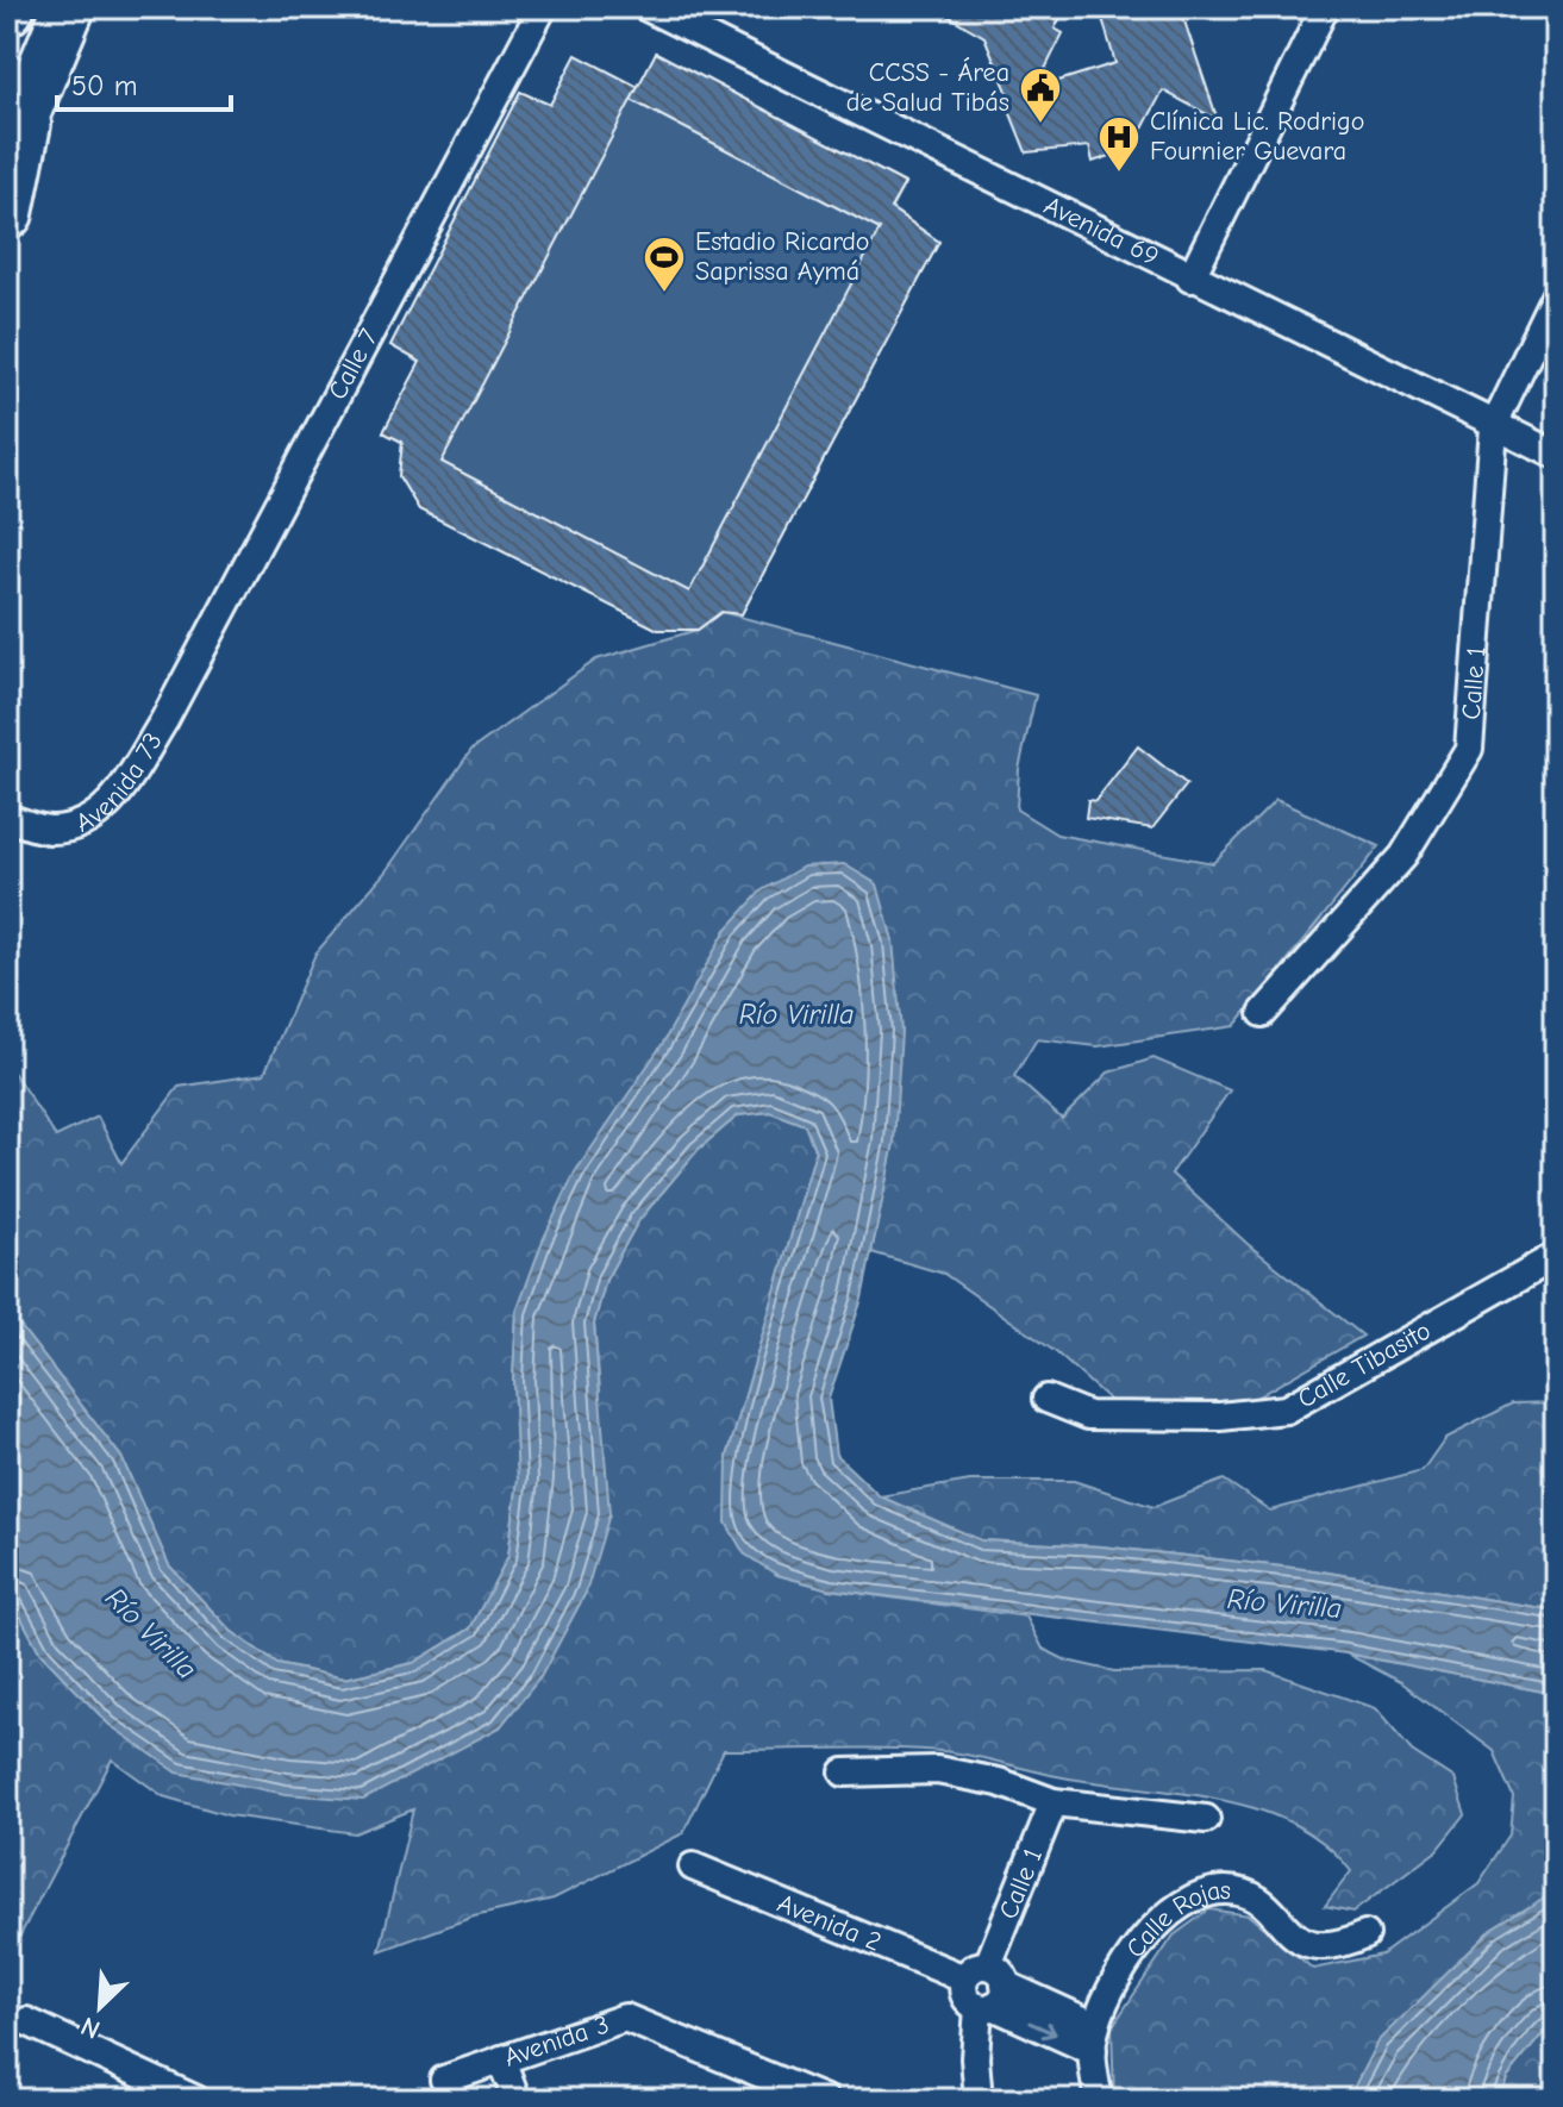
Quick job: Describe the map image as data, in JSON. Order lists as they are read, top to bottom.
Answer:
{
  "streets": {
    "street": [
      "Avenida 69",
      "Calle 7",
      "Calle 1",
      "Avenida 73",
      "Calle Tibasito",
      "Avenida 2",
      "Calle Rojas",
      "Avenida 3"
    ]
  },
  "crossings": [
    ["Avenida 69", "Calle 1"],
    ["Calle 7", "Avenida 73"],
    ["Calle 1", "Avenida 2"],
    ["Avenida 2", "Calle Rojas"]
  ],
  "water": ["Río Virilla"],
  "places": {
    "public building": ["CCSS - Área de Salud Tibás"],
    "hospital": ["Clínica Lic. Rodrigo Fournier Guevara"],
    "sports": ["Estadio Ricardo Saprissa Aymá"]
  },
  "scale_bar": "50 m",
  "north": "bottom left"
}
